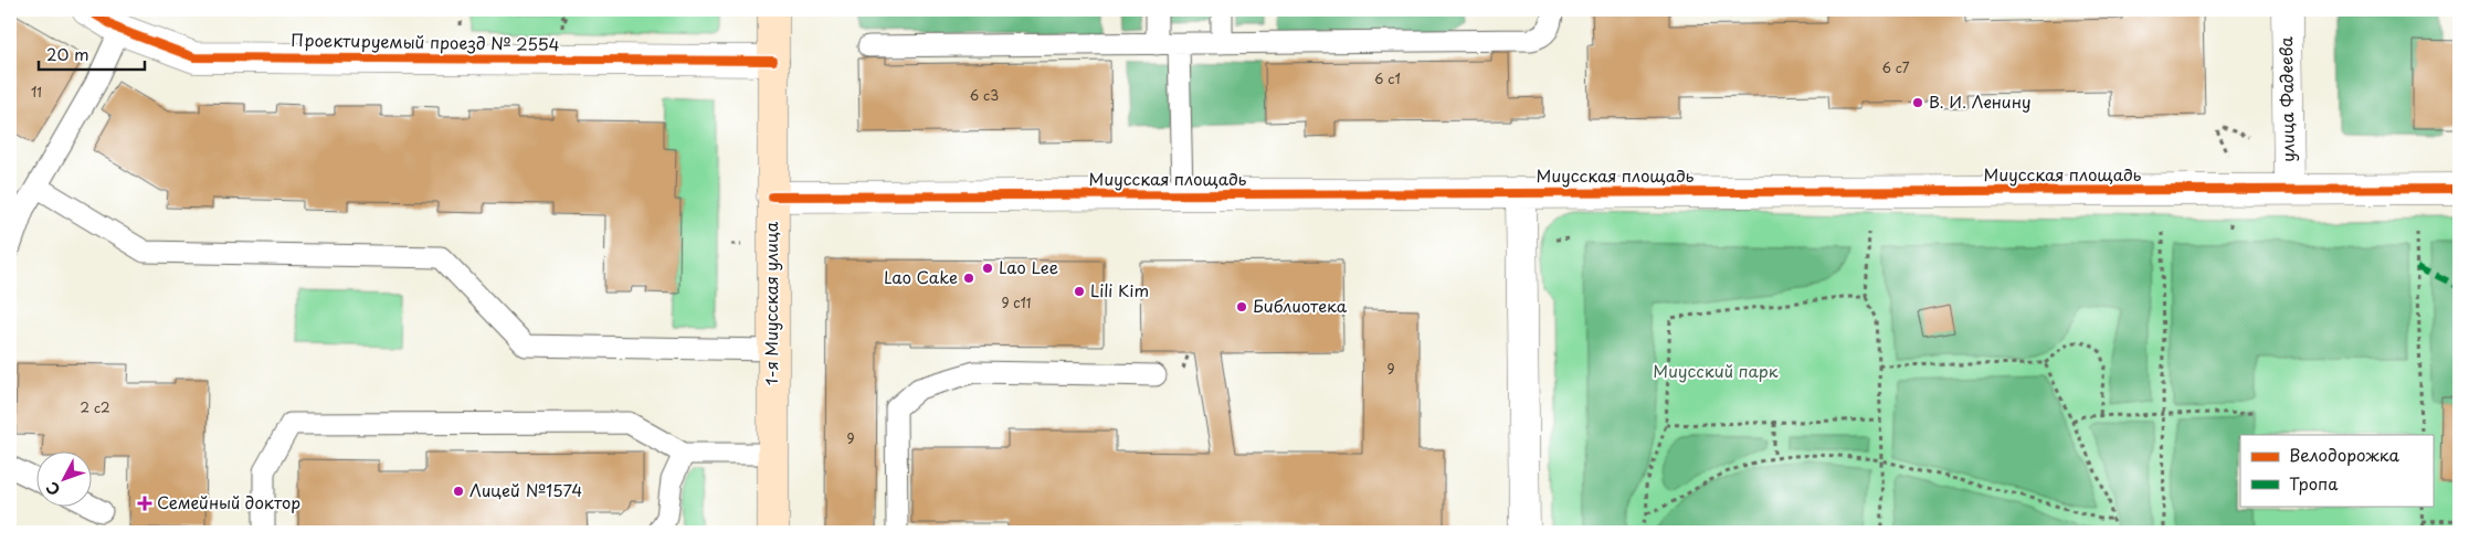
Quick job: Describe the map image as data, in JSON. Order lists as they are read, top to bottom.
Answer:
{
  "streets": {
    "street": [
      "Проектируемый проезд № 2554",
      "улица Фадеева",
      "Миусская площадь",
      "1-я Миусская улица"
    ]
  },
  "crossings": [
    ["Проектируемый проезд № 2554", "1-я Миусская улица"],
    ["улица Фадеева", "Миусская площадь"],
    ["Миусская площадь", "1-я Миусская улица"]
  ],
  "parks": ["Миусский парк"],
  "places": {
    "other": [
      "В. И. Ленину",
      "Lao Lee",
      "Lao Cake",
      "Lili Kim",
      "Библиотека",
      "Лицей №1574"
    ],
    "health": ["Семейный доктор"]
  },
  "house_numbers": [
    "6 с7",
    "6 с1",
    "11",
    "6 с3",
    "9 с11",
    "9",
    "2 с2",
    "9"
  ],
  "legend": ["Велодорожка", "Тропа"],
  "scale_bar": "20 m",
  "north": "bottom left"
}
